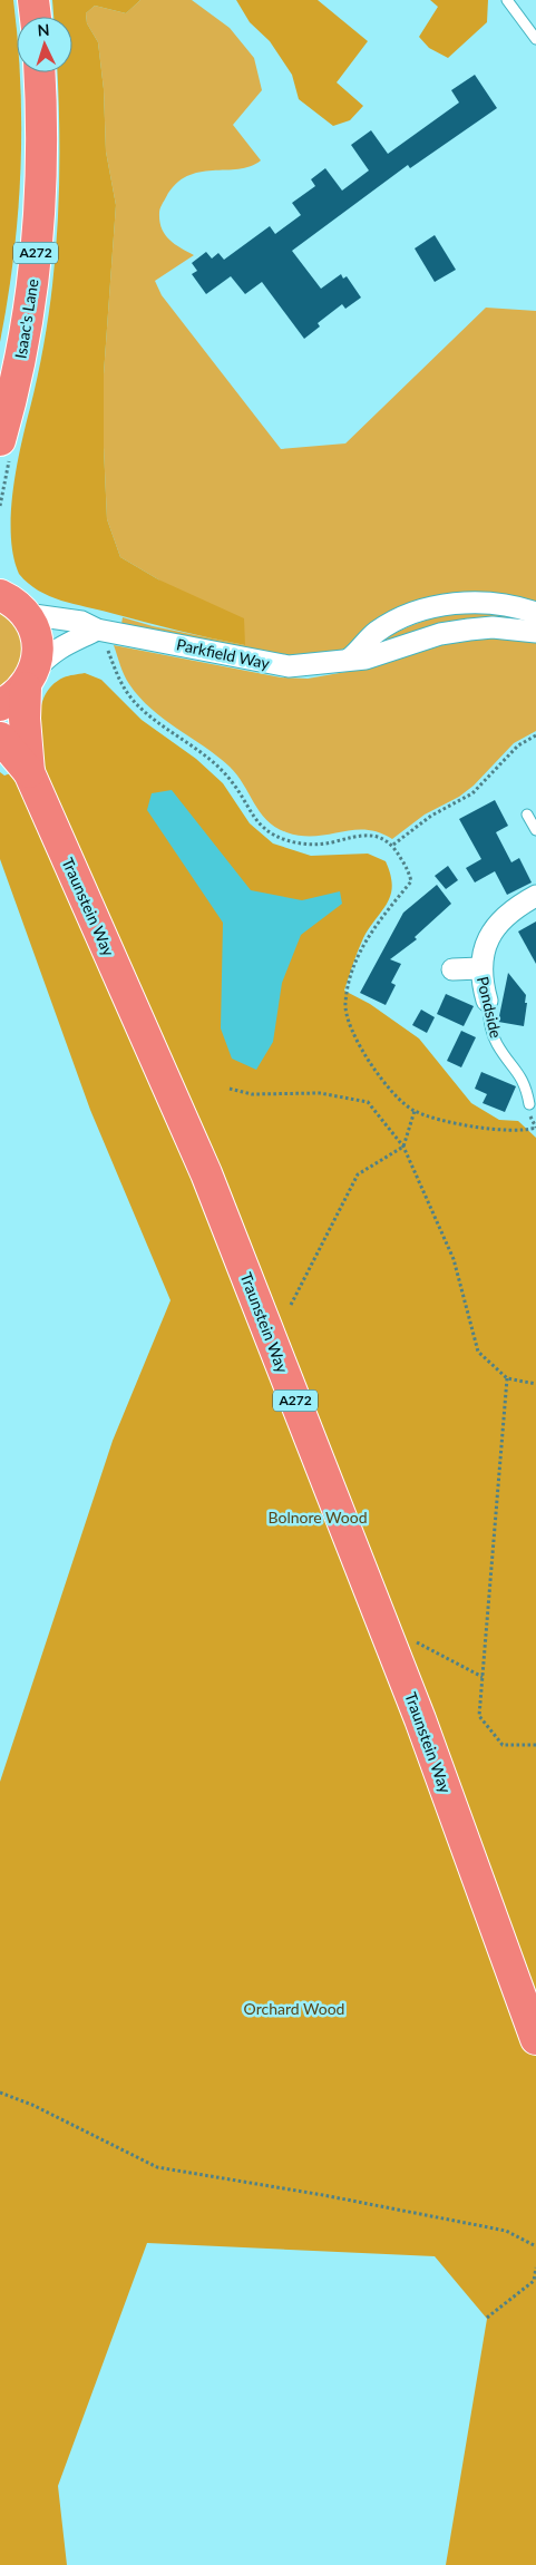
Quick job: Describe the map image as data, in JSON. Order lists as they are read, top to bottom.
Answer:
{
  "streets": {
    "highway": ["A272", "Isaac's Lane", "Traunstein Way"],
    "street": ["Parkfield Way", "Pondside"]
  },
  "crossings": [
    ["Parkfield Way", "Traunstein Way"]
  ],
  "parks": ["Bolnore Wood", "Orchard Wood"],
  "north": "top"
}
